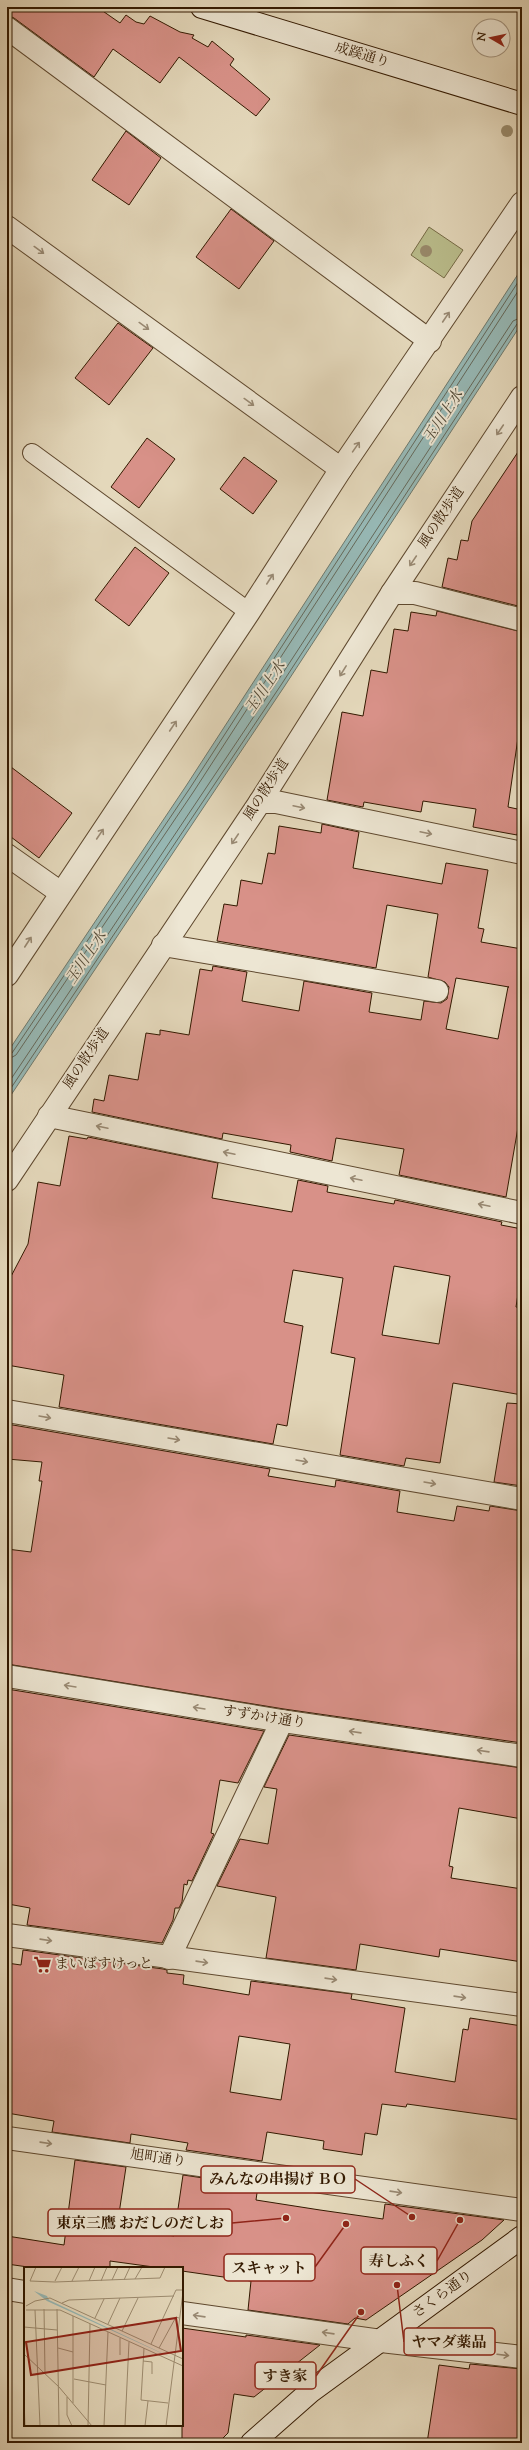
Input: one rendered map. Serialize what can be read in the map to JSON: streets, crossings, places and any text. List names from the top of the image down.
{
  "streets": {
    "street": [
      "成蹊通り",
      "風の散歩道",
      "すずかけ通り",
      "旭町通り",
      "さくら通り"
    ]
  },
  "one_way": ["すずかけ通り"],
  "water": ["玉川上水"],
  "places": {
    "supermarket": ["まいばすけっと"],
    "other": [
      "みんなの串揚げ ＢＯ",
      "東京三鷹 おだしのだしお",
      "寿しふく",
      "スキャット",
      "ヤマダ薬品",
      "すき家"
    ]
  },
  "north": "left"
}
